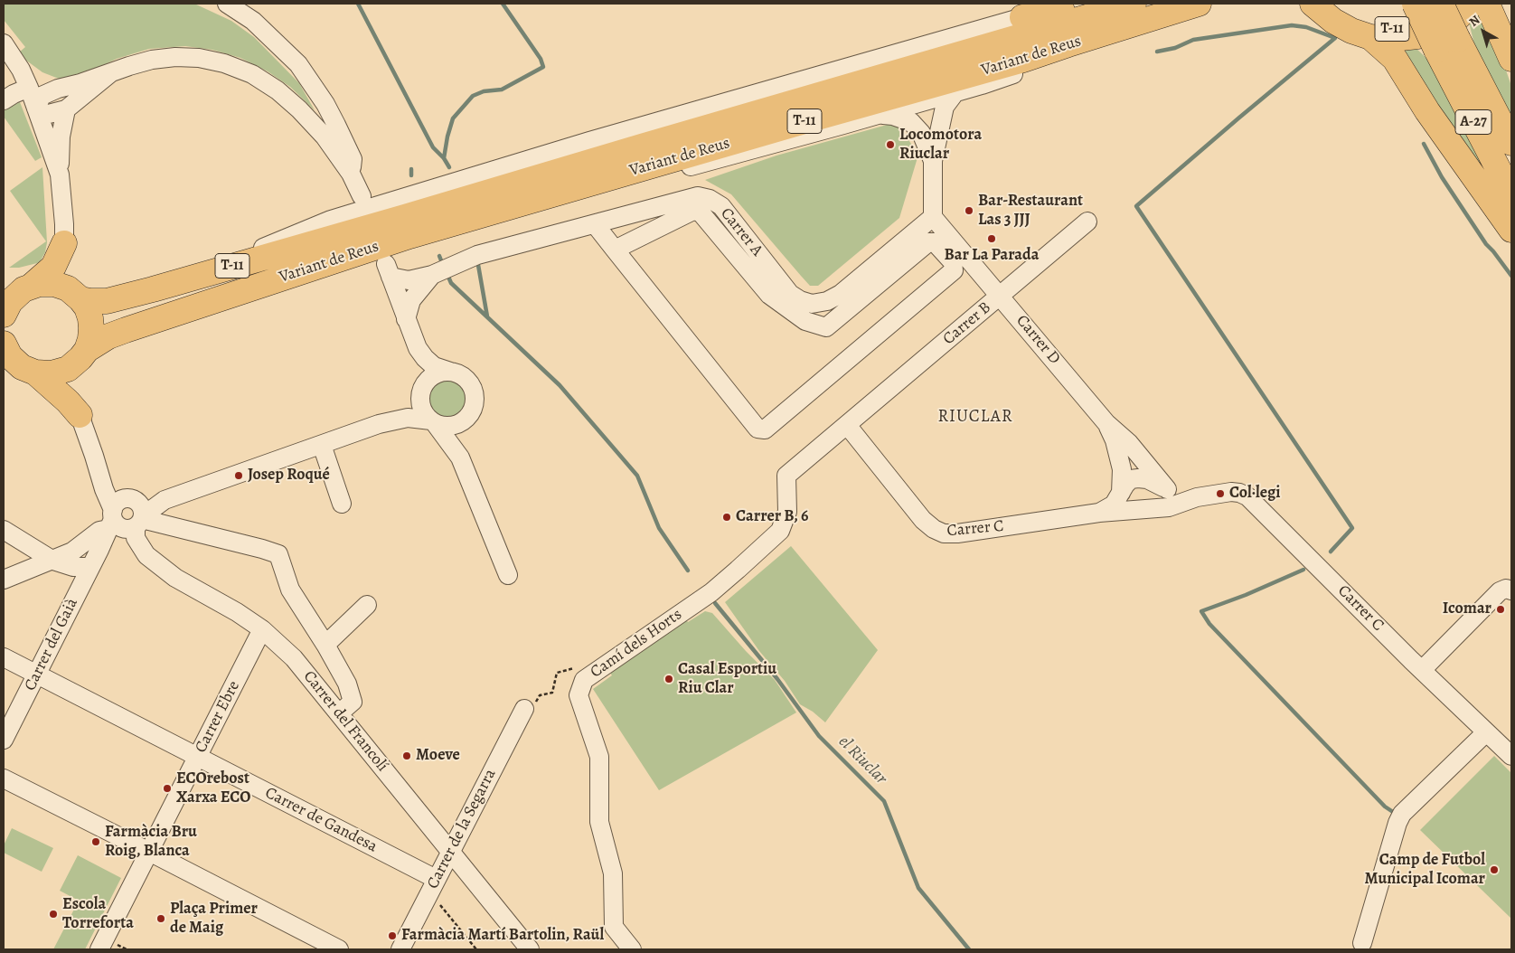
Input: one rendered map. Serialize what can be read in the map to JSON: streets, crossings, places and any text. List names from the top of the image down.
{
  "streets": {
    "highway": ["T-11", "Variant de Reus", "A-27"],
    "street": [
      "Carrer A",
      "Carrer B",
      "Carrer D",
      "Carrer C",
      "Camí dels Horts",
      "Carrer del Gaià",
      "Carrer Ebre",
      "Carrer del Francolí",
      "Carrer de Gandesa",
      "Carrer de la Segarra"
    ]
  },
  "crossings": [
    ["T-11", "Variant de Reus"],
    ["Carrer A", "Carrer D"],
    ["Carrer B", "Carrer D"],
    ["Carrer B", "Carrer C"],
    ["Carrer B", "Camí dels Horts"],
    ["Carrer D", "Carrer C"],
    ["Carrer C", "Camí dels Horts"],
    ["Carrer del Gaià", "Carrer del Francolí"],
    ["Carrer del Gaià", "Carrer de Gandesa"],
    ["Carrer Ebre", "Carrer del Francolí"],
    ["Carrer Ebre", "Carrer de Gandesa"],
    ["Carrer del Francolí", "Carrer de la Segarra"],
    ["Carrer de Gandesa", "Carrer de la Segarra"]
  ],
  "districts": ["RIUCLAR"],
  "water": ["el Riuclar"],
  "places": [
    "Locomotora Riuclar",
    "Bar-Restaurant Las 3 JJJ",
    "Bar La Parada",
    "Josep Roqué",
    "Col·legi",
    "Carrer B, 6",
    "Icomar",
    "Casal Esportiu Riu Clar",
    "Moeve",
    "ECOrebost Xarxa ECO",
    "Farmàcia Bru Roig, Blanca",
    "Camp de Futbol Municipal Icomar",
    "Escola Torreforta",
    "Plaça Primer de Maig",
    "Farmàcia Martí Bartolin, Raül"
  ],
  "north": "top left"
}
